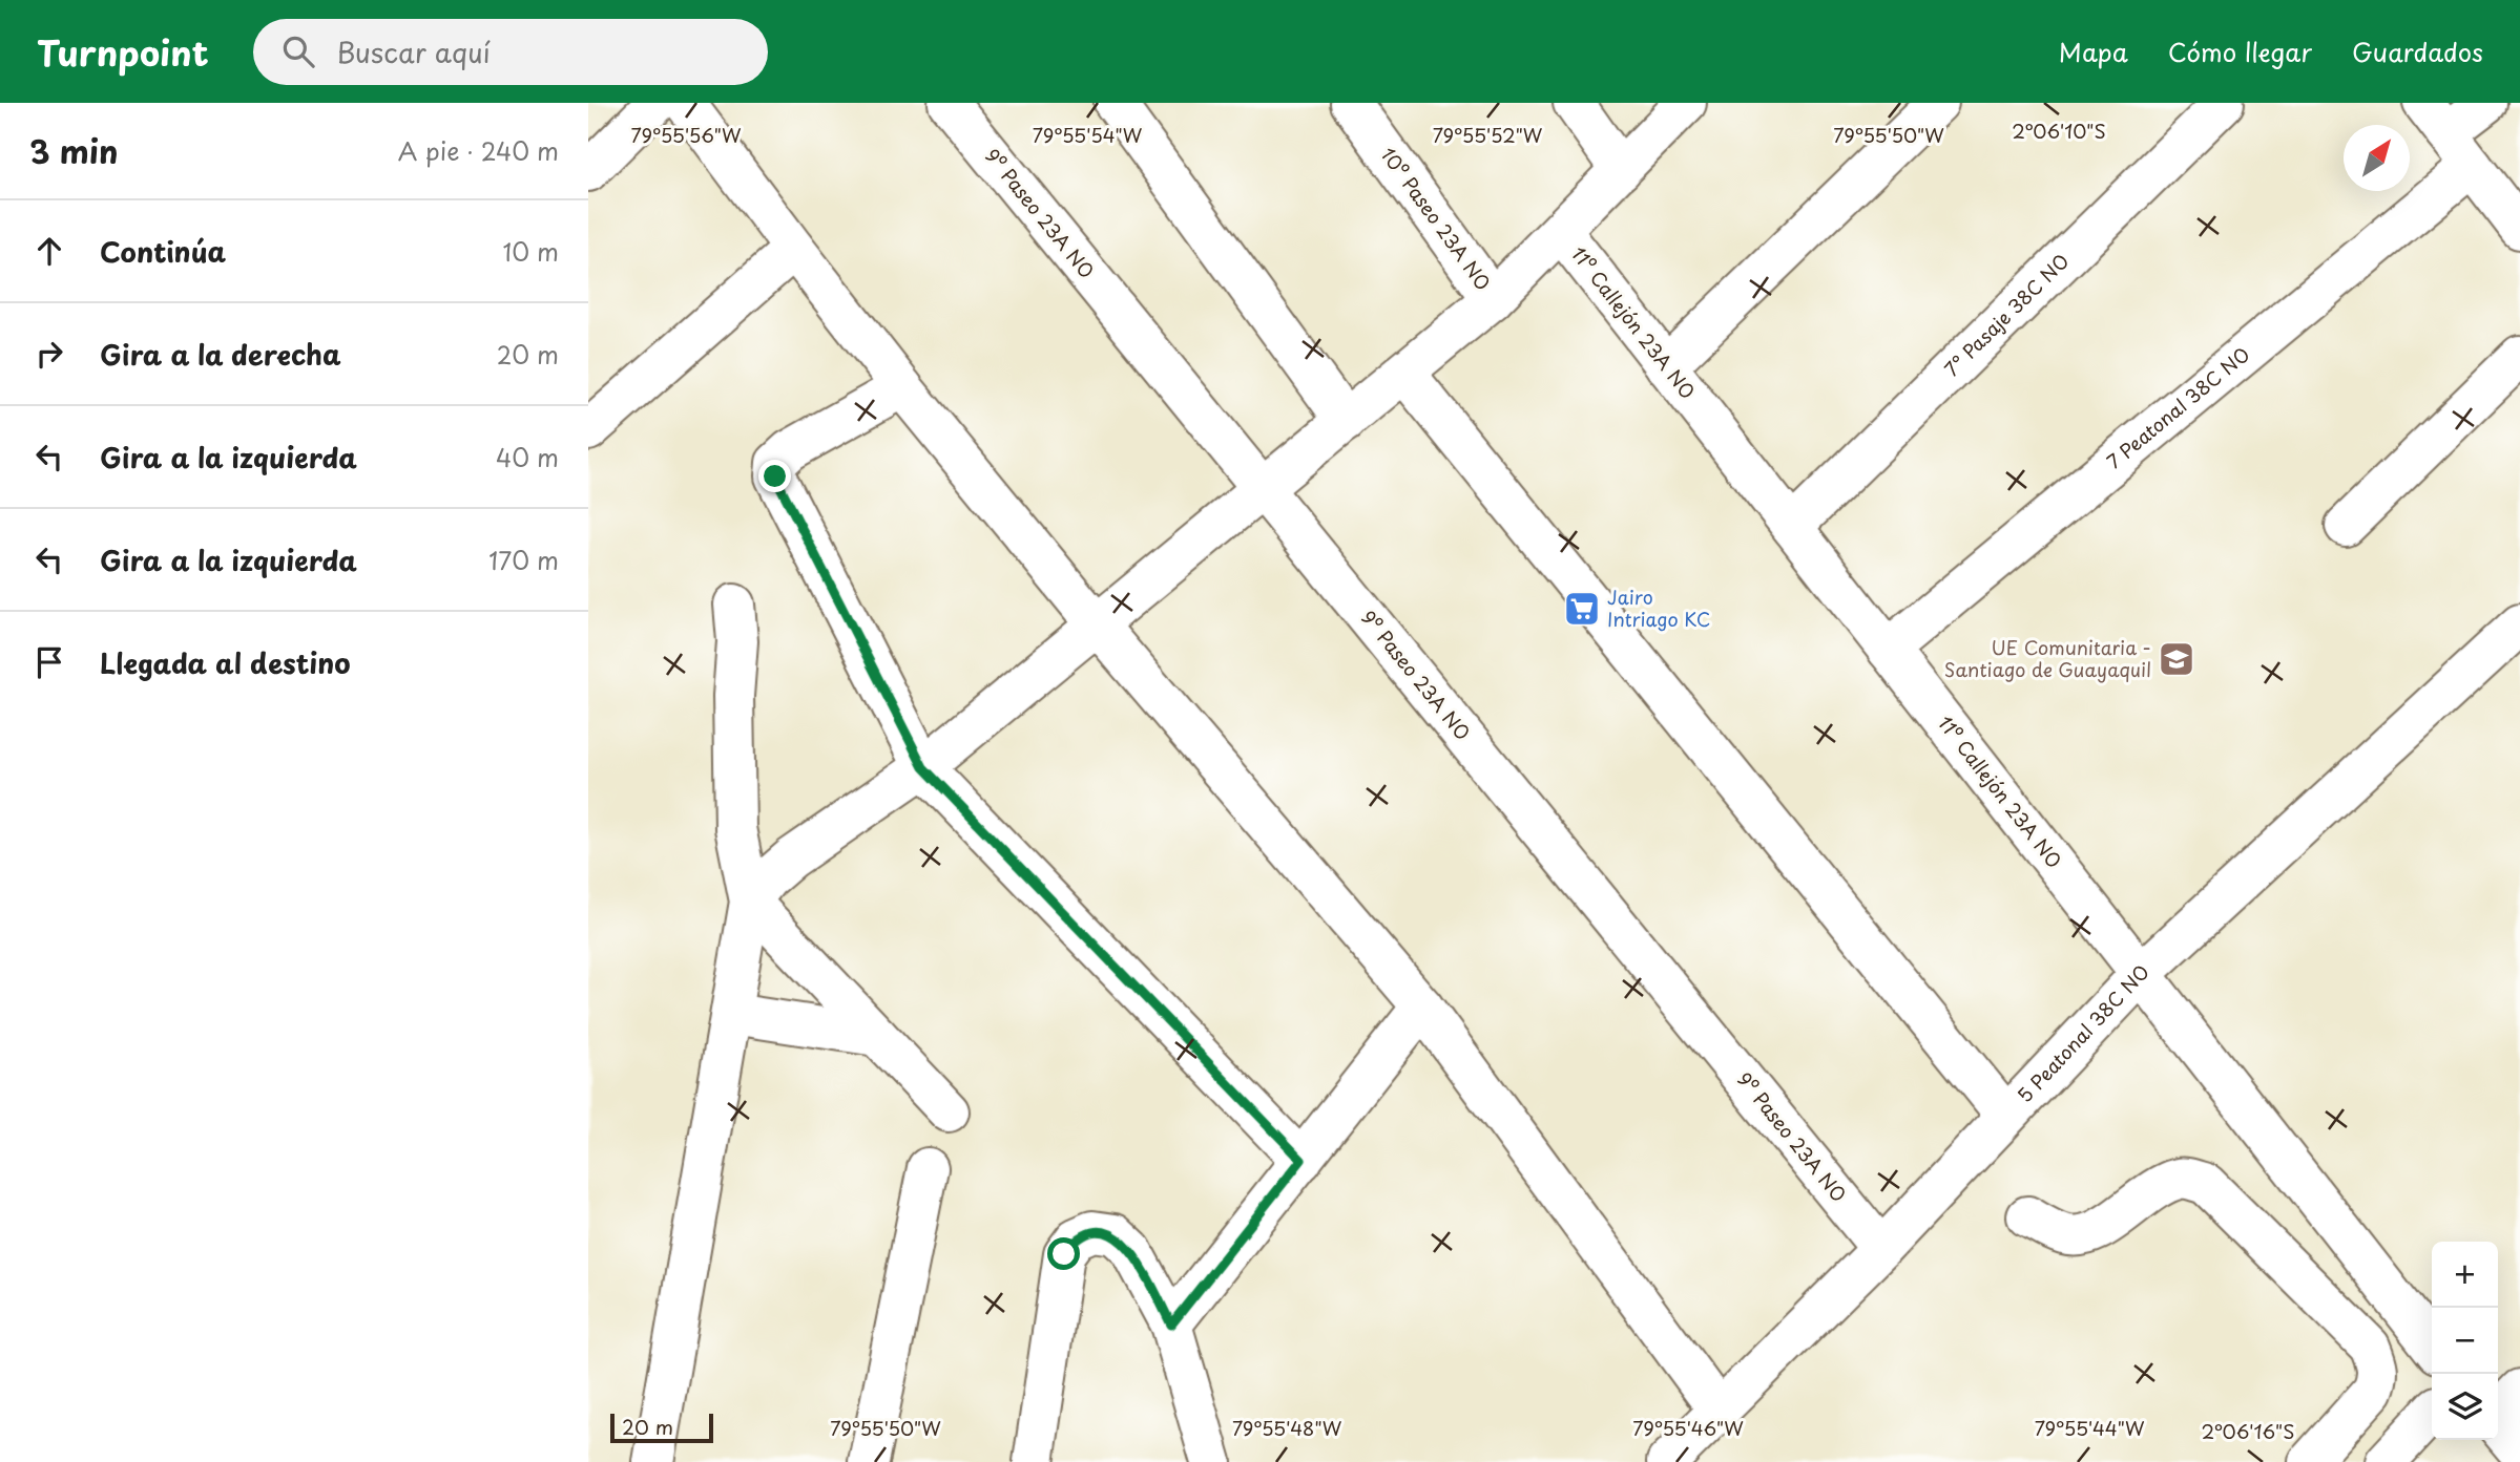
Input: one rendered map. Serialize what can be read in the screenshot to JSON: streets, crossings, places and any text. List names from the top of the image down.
{
  "streets": {
    "street": [
      "9º Paseo 23A NO",
      "10º Paseo 23A NO",
      "7° Pasaje 38C NO",
      "11º Callejón 23A NO",
      "7 Peatonal 38C NO",
      "5 Peatonal 38C NO"
    ]
  },
  "crossings": [
    ["9º Paseo 23A NO", "5 Peatonal 38C NO"],
    ["7° Pasaje 38C NO", "11º Callejón 23A NO"],
    ["11º Callejón 23A NO", "7 Peatonal 38C NO"],
    ["11º Callejón 23A NO", "5 Peatonal 38C NO"]
  ],
  "places": {
    "supermarket": ["Jairo Intriago KC"],
    "school or university": ["UE Comunitaria - Santiago de Guayaquil"]
  },
  "scale_bar": "20 m",
  "north": "top right",
  "page": {
    "header": "Turnpoint",
    "search": "Buscar aquí",
    "nav": ["Mapa", "Cómo llegar", "Guardados"],
    "heading": ["3 min", "A pie · 240 m"],
    "list": [
      ["Continúa", "10 m"],
      ["Gira a la derecha", "20 m"],
      ["Gira a la izquierda", "40 m"],
      ["Gira a la izquierda", "170 m"],
      "Llegada al destino"
    ],
    "map_buttons": ["+", "−"],
    "scale": "20 m"
  },
  "coordinates": [
    "2°06'10\"S",
    "79°55'56\"W",
    "79°55'54\"W",
    "79°55'52\"W",
    "79°55'50\"W",
    "79°55'48\"W",
    "79°55'46\"W",
    "79°55'44\"W",
    "2°06'16\"S"
  ]
}
